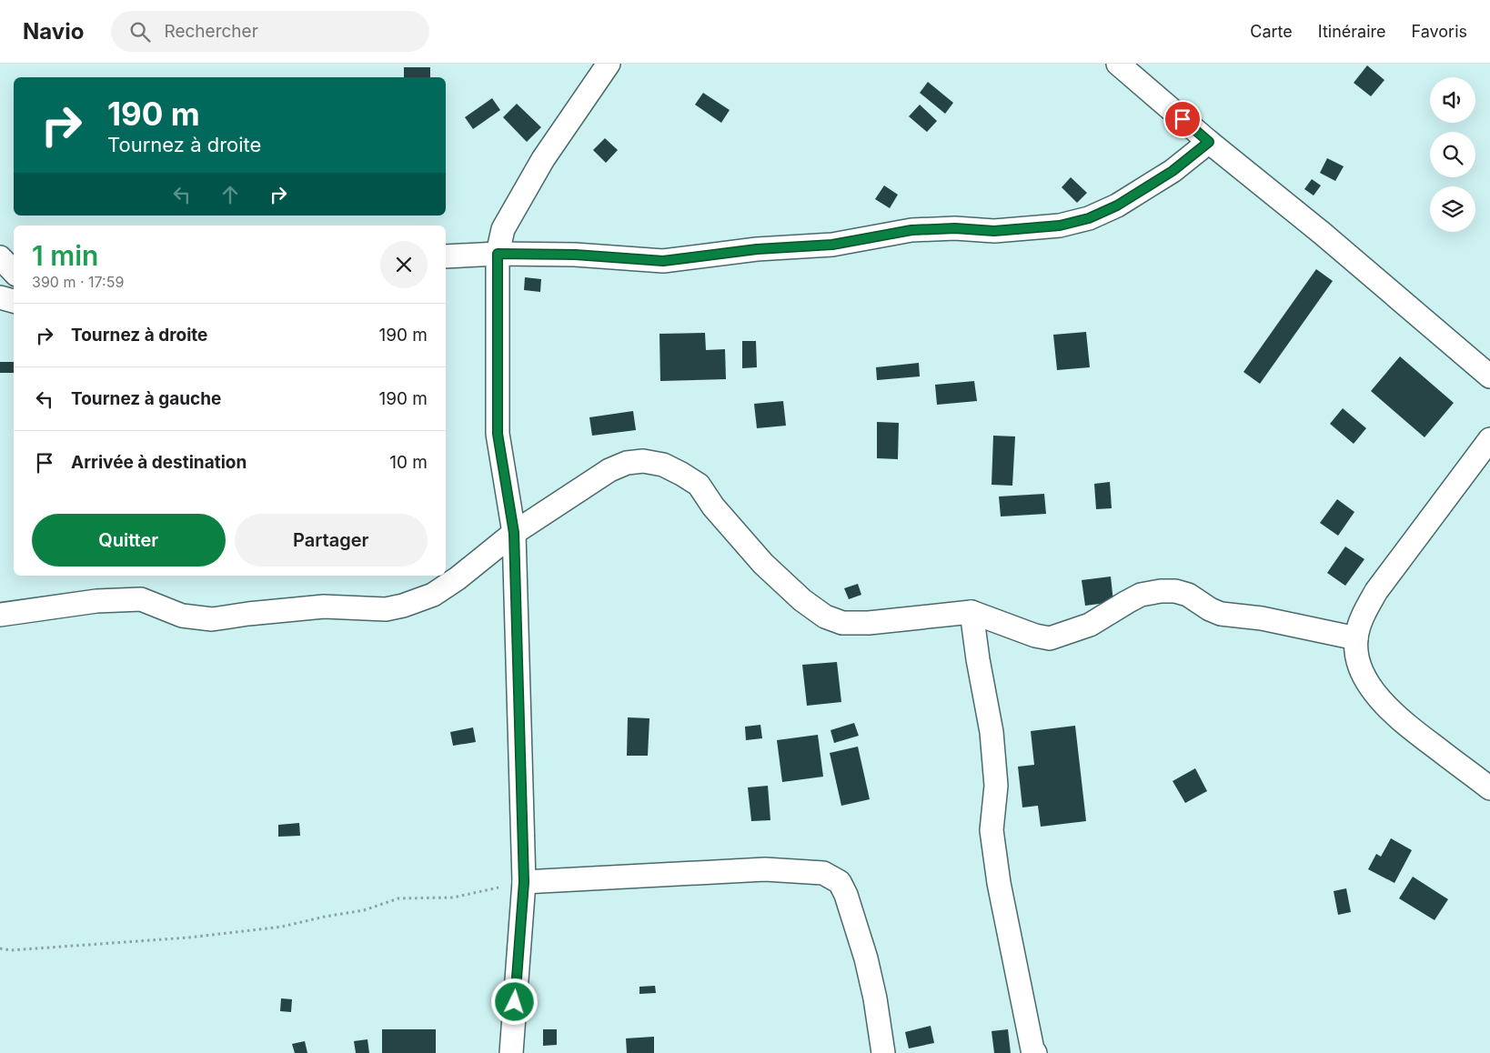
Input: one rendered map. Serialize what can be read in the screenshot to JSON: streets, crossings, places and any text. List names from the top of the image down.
{
  "page": {
    "header": "Navio",
    "search": "Rechercher",
    "nav": ["Carte", "Itinéraire", "Favoris"],
    "turn": ["190 m", "Tournez à droite"],
    "heading": ["1 min", "390 m · 17:59"],
    "list": [
      {
        "name": "Tournez à droite",
        "value": "190 m"
      },
      {
        "name": "Tournez à gauche",
        "value": "190 m"
      },
      {
        "name": "Arrivée à destination",
        "value": "10 m"
      }
    ],
    "buttons": ["Quitter", "Partager"]
  }
}
